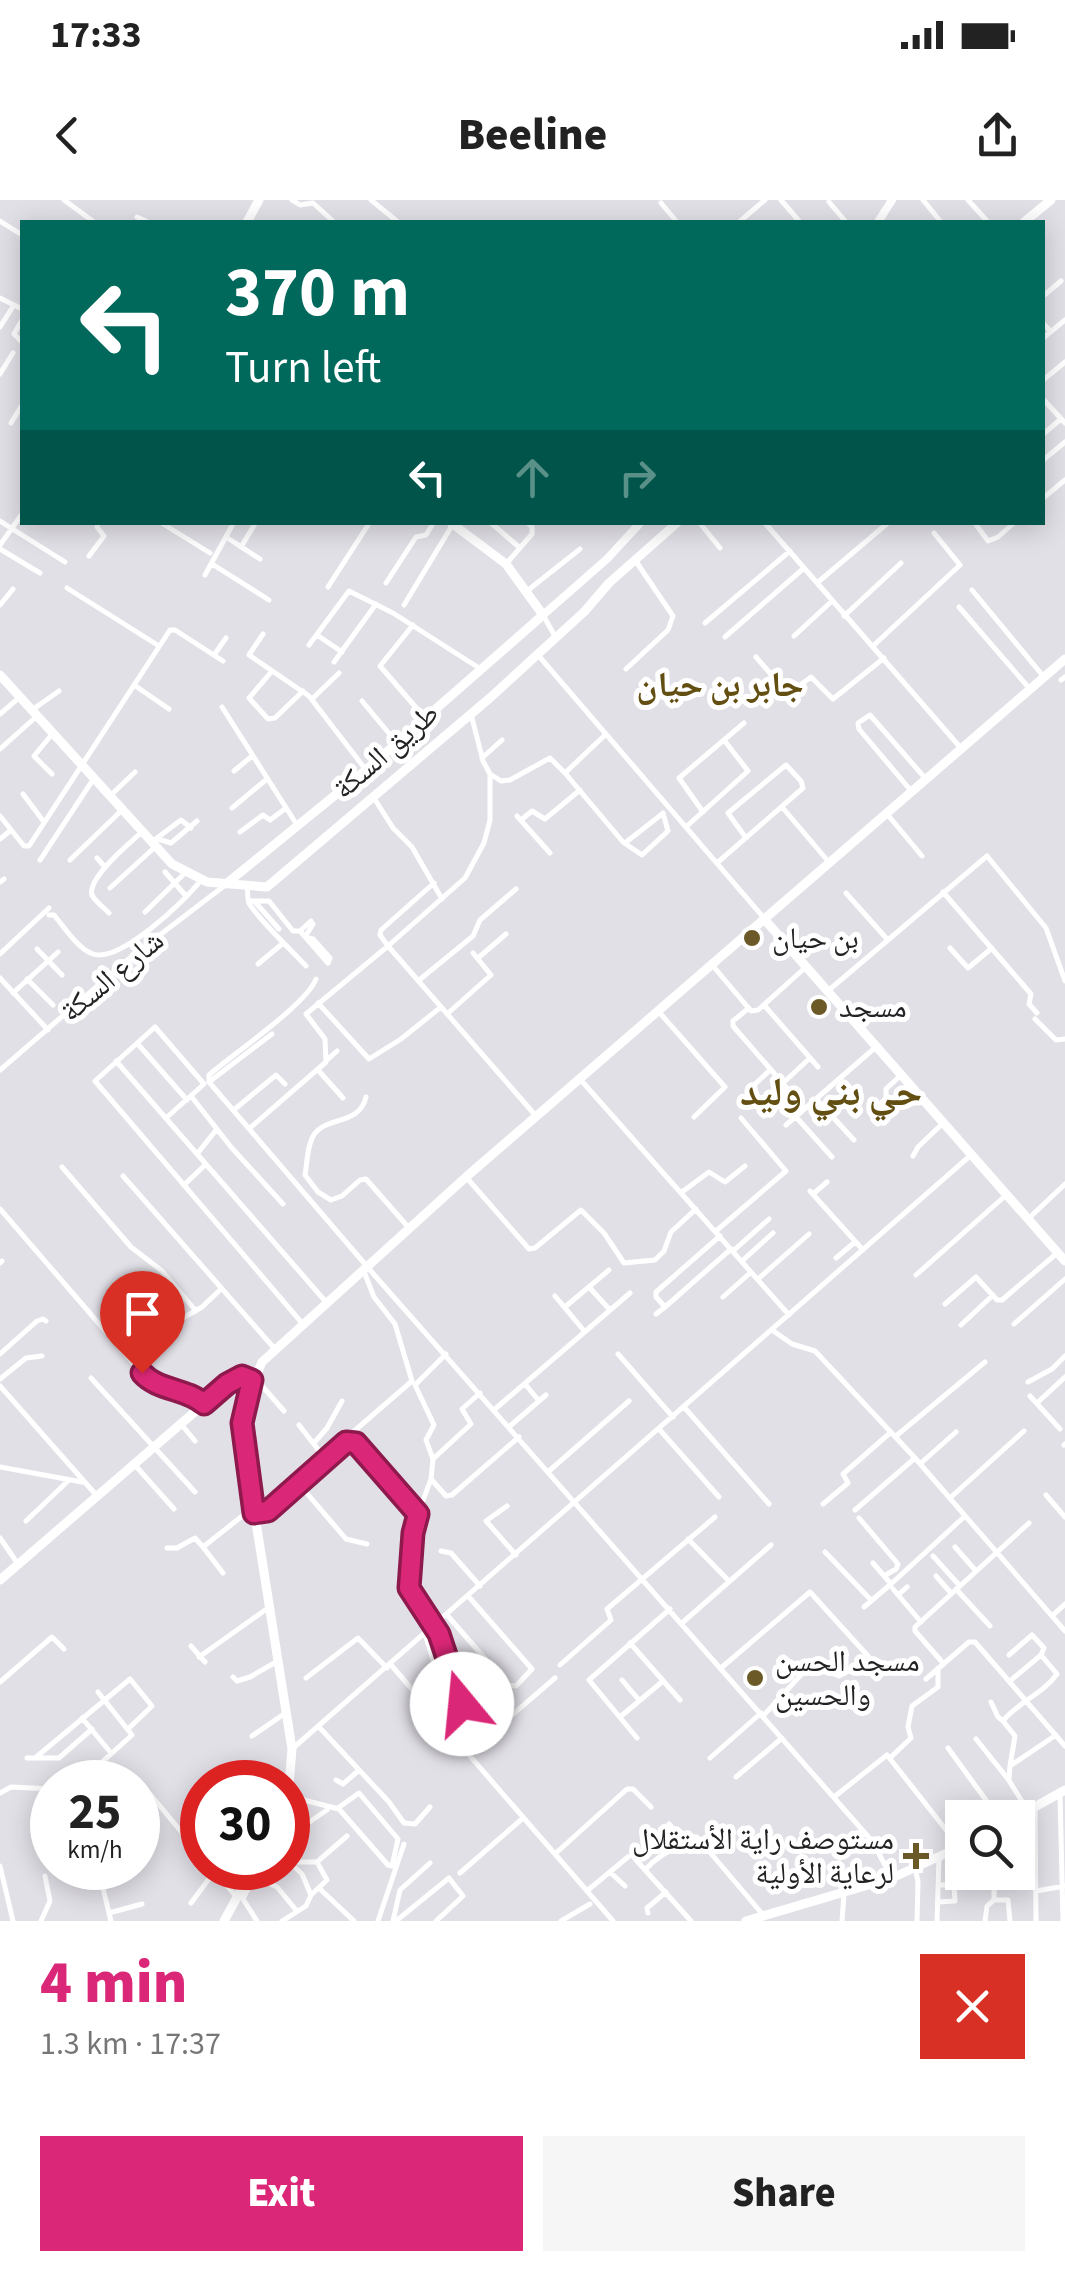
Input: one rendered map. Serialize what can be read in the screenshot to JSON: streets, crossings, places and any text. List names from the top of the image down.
{
  "streets": {
    "main road": ["طريق السكة"],
    "street": ["شارع السكة"]
  },
  "crossings": [
    ["طريق السكة", "شارع السكة"]
  ],
  "districts": ["جابر بن حيان", "حي بني وليد"],
  "places": {
    "other": ["بن حيان", "مسجد", "مسجد الحسن والحسين"],
    "health": ["مستوصف راية الأستقلال لرعاية الأولية"]
  },
  "page": {
    "status": "17:33",
    "header": "Beeline",
    "turn": ["370 m", "Turn left"],
    "speed": "25 km/h",
    "limit": "30",
    "heading": ["4 min", "1.3 km · 17:37"],
    "buttons": ["Exit", "Share"]
  }
}
